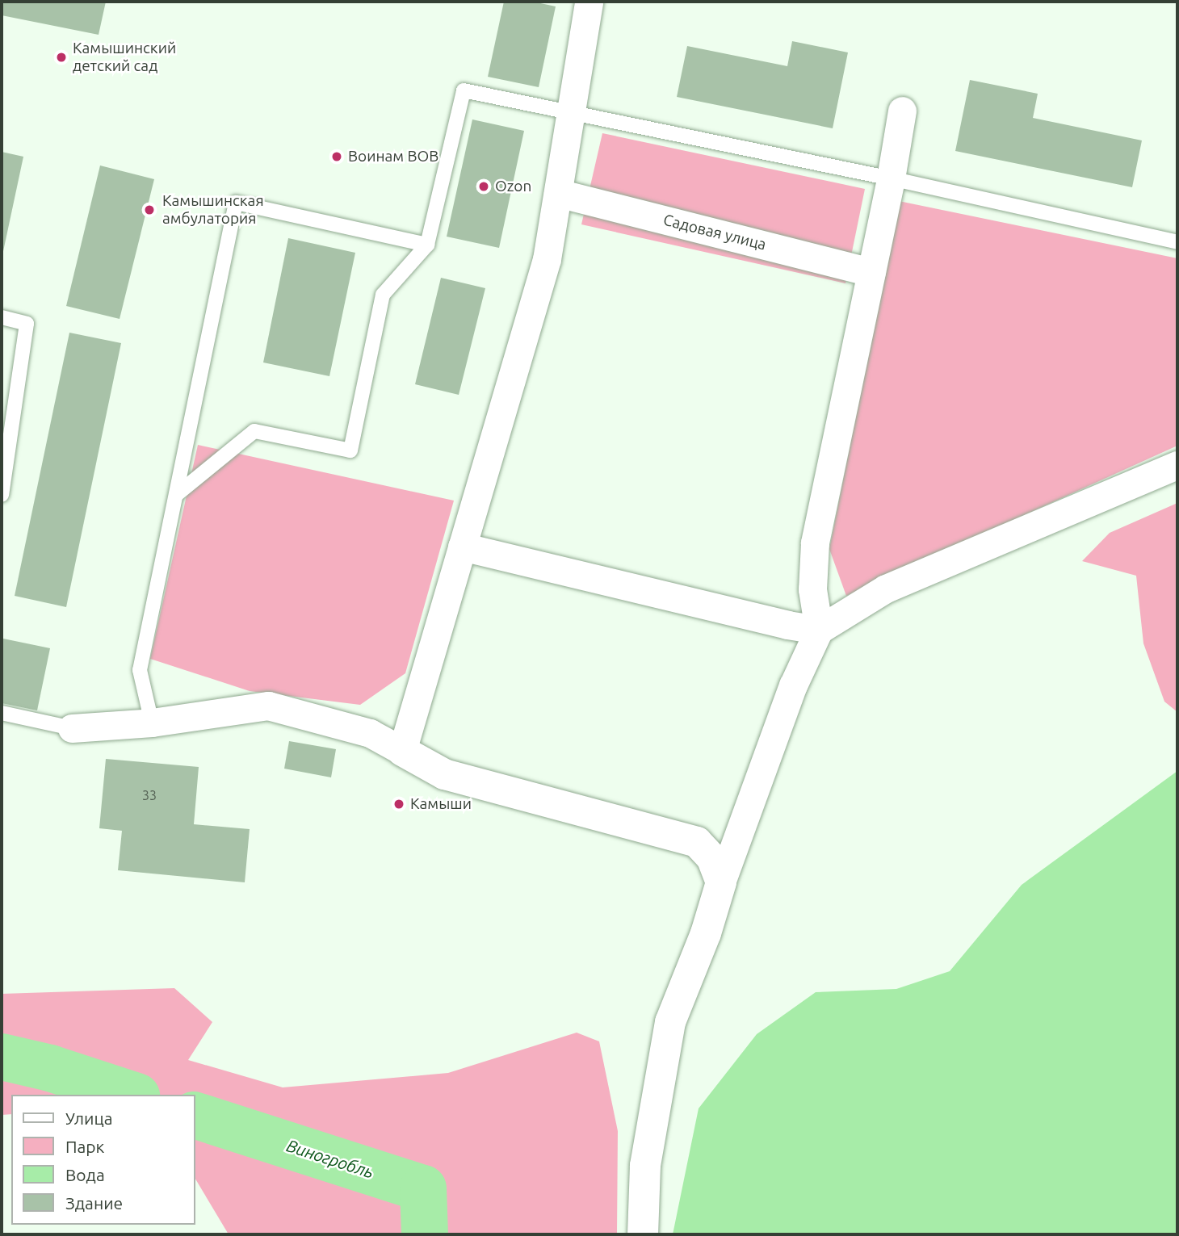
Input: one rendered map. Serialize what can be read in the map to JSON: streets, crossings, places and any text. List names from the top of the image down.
{
  "streets": {
    "street": ["Садовая улица"]
  },
  "water": ["Виногробль"],
  "places": [
    "Камышинский детский сад",
    "Воинам ВОВ",
    "Ozon",
    "Камышинская амбулатория",
    "Камыши"
  ],
  "house_numbers": ["33"],
  "legend": [
    "Улица",
    "Парк",
    "Вода",
    "Здание"
  ]
}
